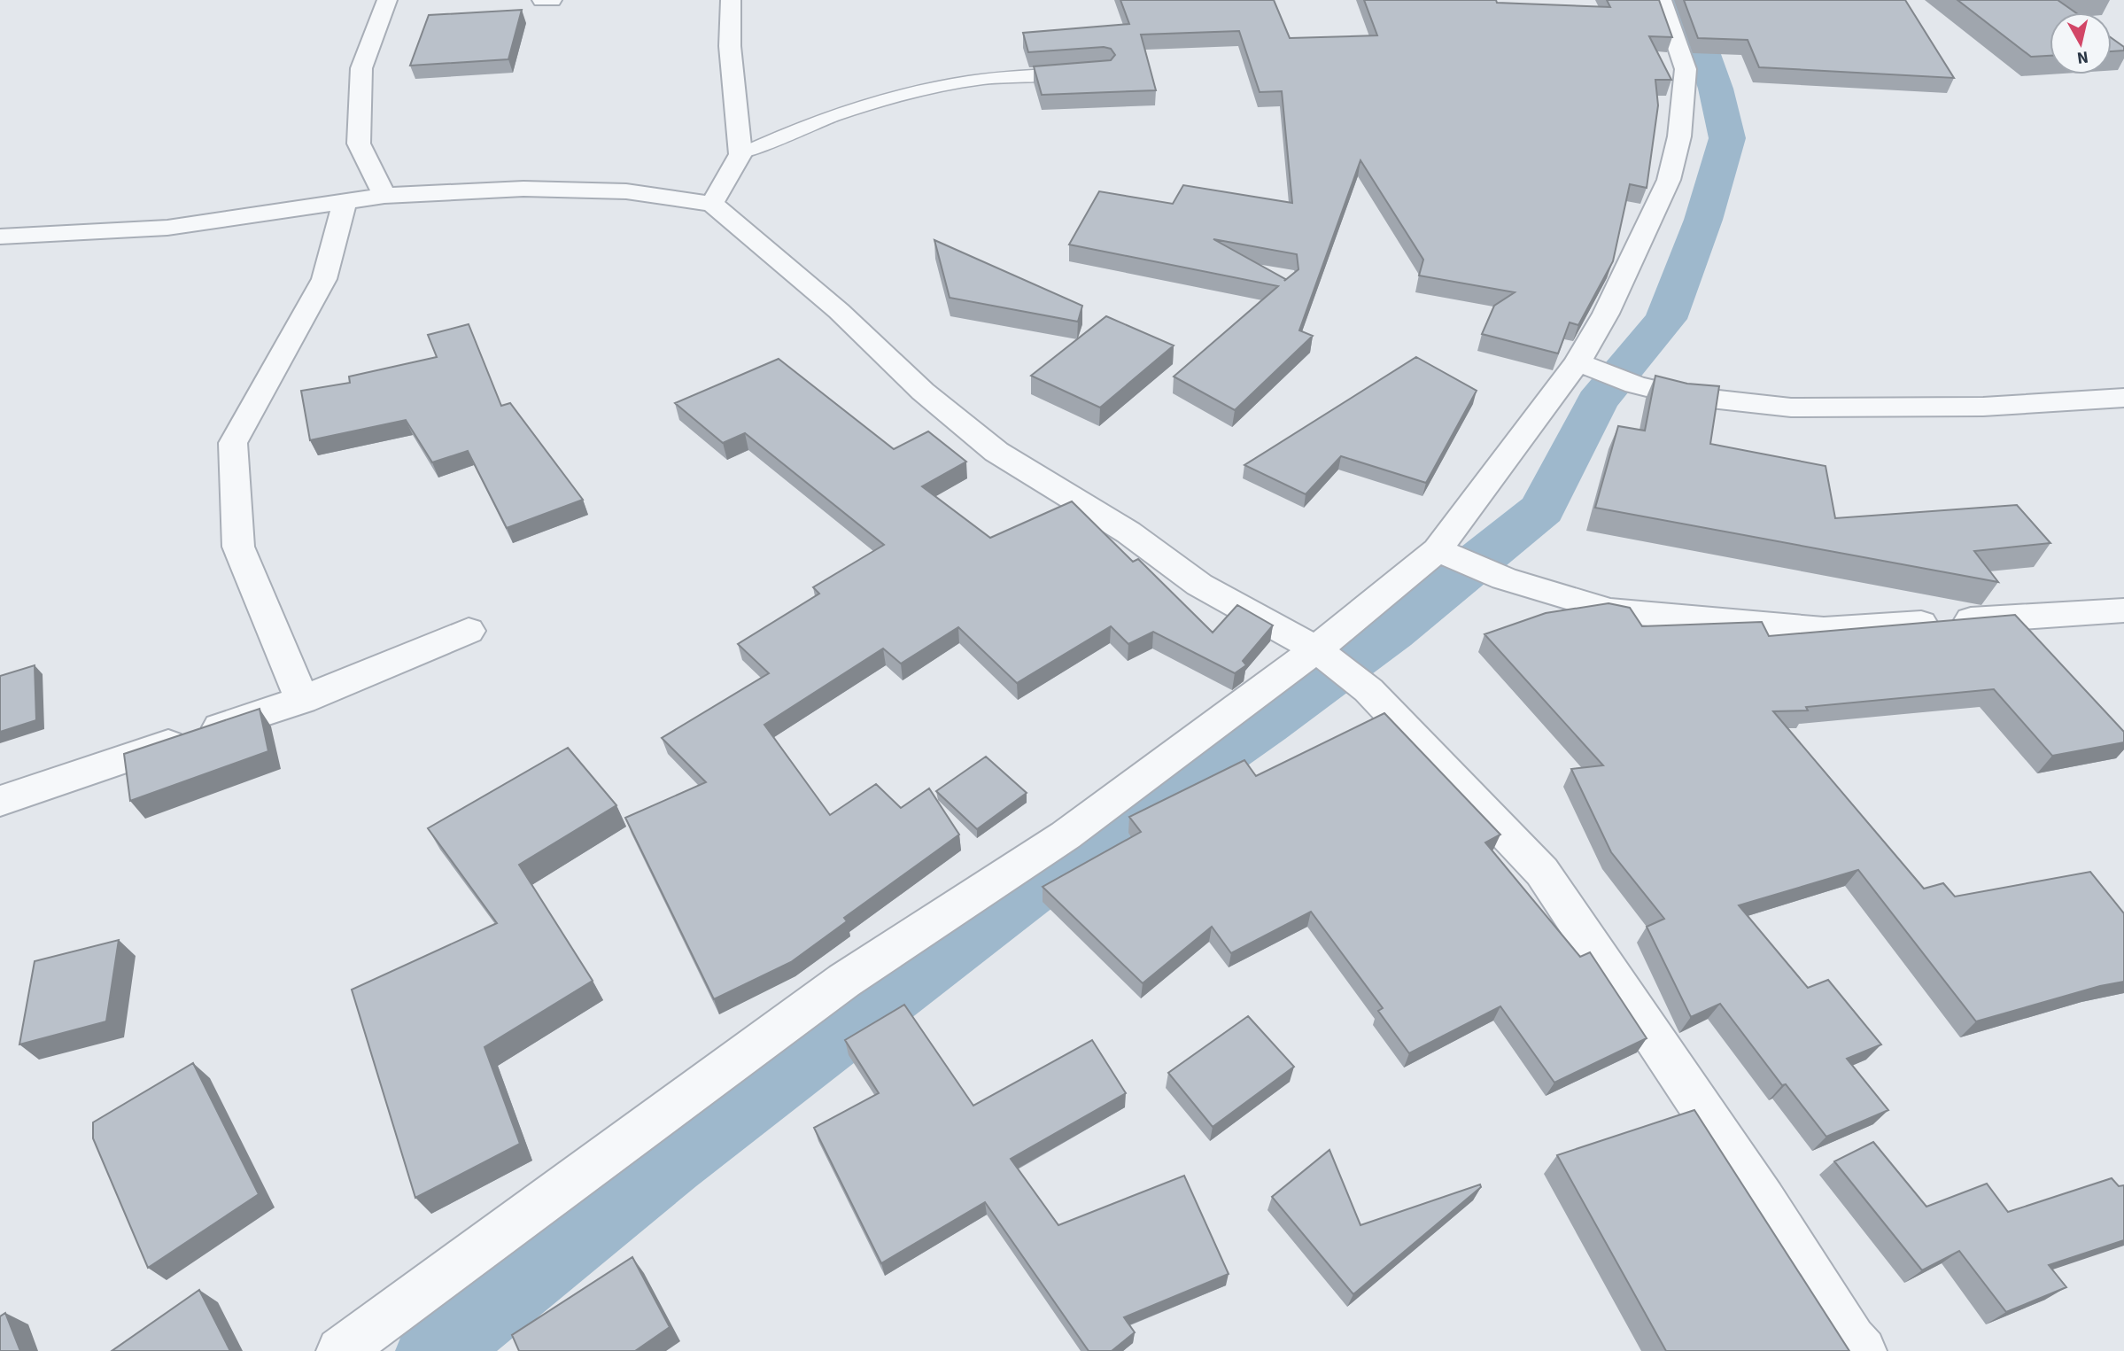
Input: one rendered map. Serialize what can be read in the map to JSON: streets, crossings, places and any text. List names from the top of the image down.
{
  "north": "bottom"
}
